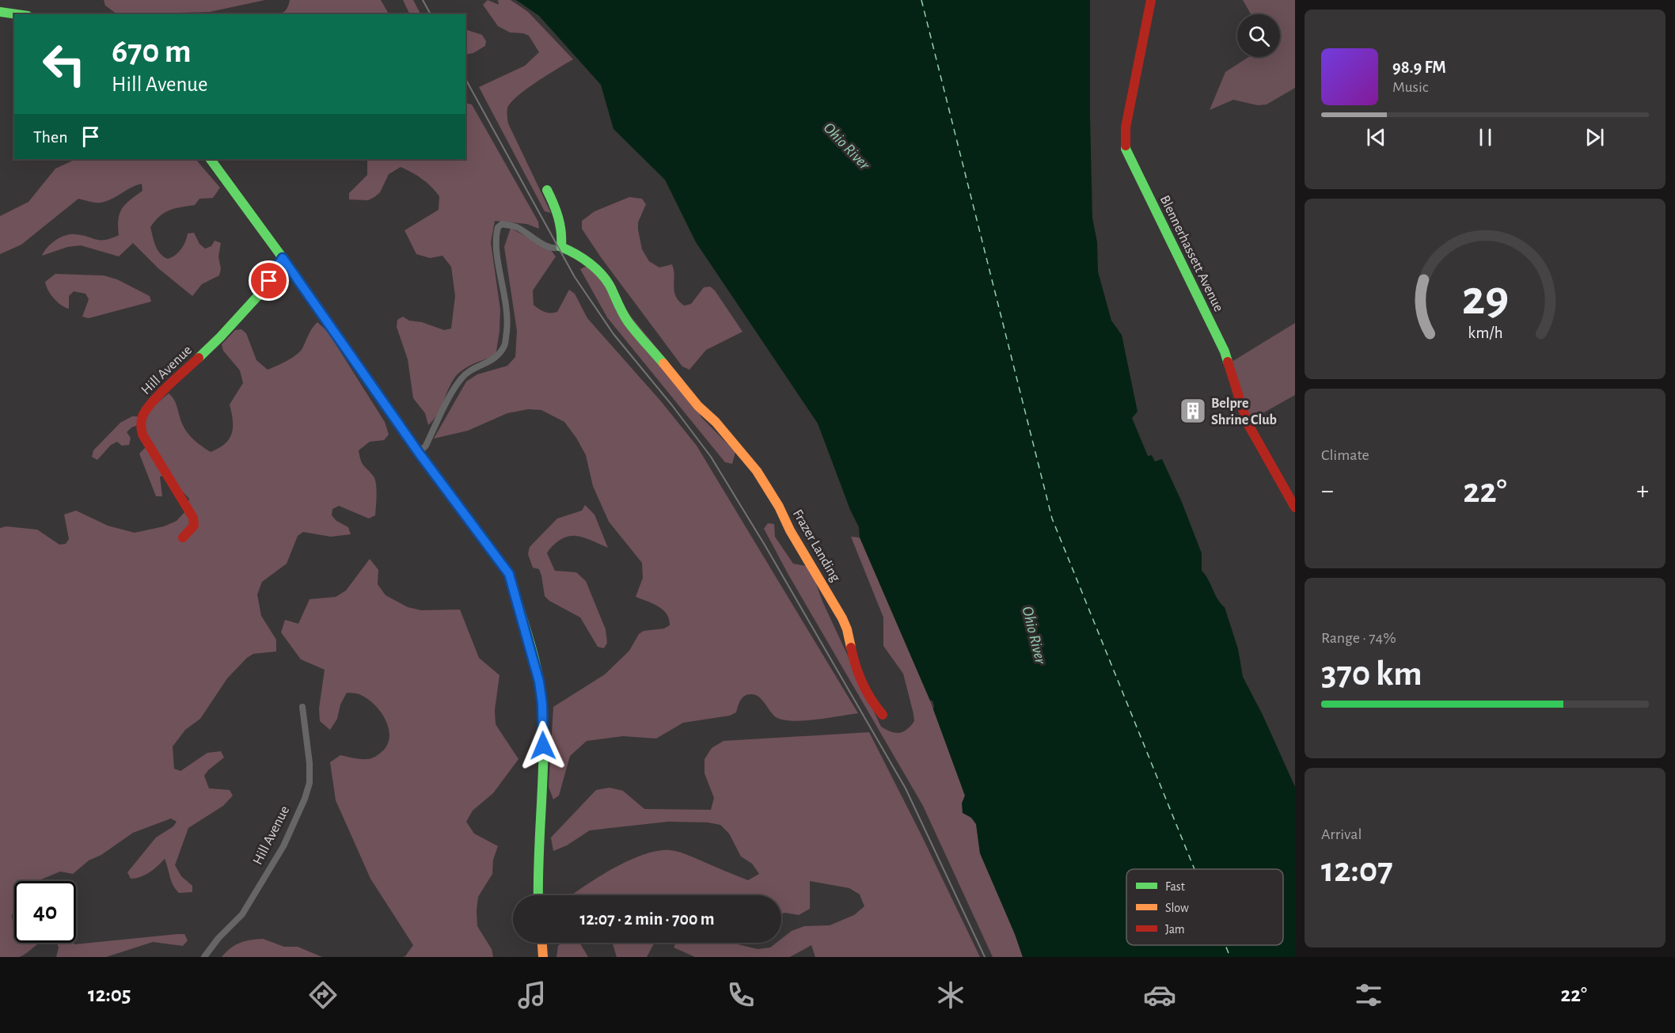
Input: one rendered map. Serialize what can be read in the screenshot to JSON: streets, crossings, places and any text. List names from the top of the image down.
{
  "streets": {
    "street": ["Blennerhassett Avenue", "Hill Avenue", "Frazer Landing"]
  },
  "water": ["Ohio River"],
  "places": {
    "building": ["Belpre Shrine Club"]
  },
  "legend": ["Fast", "Slow", "Jam"],
  "page": {
    "turn": ["670 m", "Hill Avenue"],
    "song": ["98.9 FM", "Music"],
    "then": "Then",
    "tile": [
      "Climate",
      ["Range · 74%", "370 km"],
      ["Arrival", "12:07"]
    ],
    "heat": ["−", "22°", "+"],
    "limit": "40",
    "trip": "12:07 · 2 min · 700 m",
    "tabs": ["12:05", "22°"],
    "gauge": ["29", "km/h"]
  }
}
